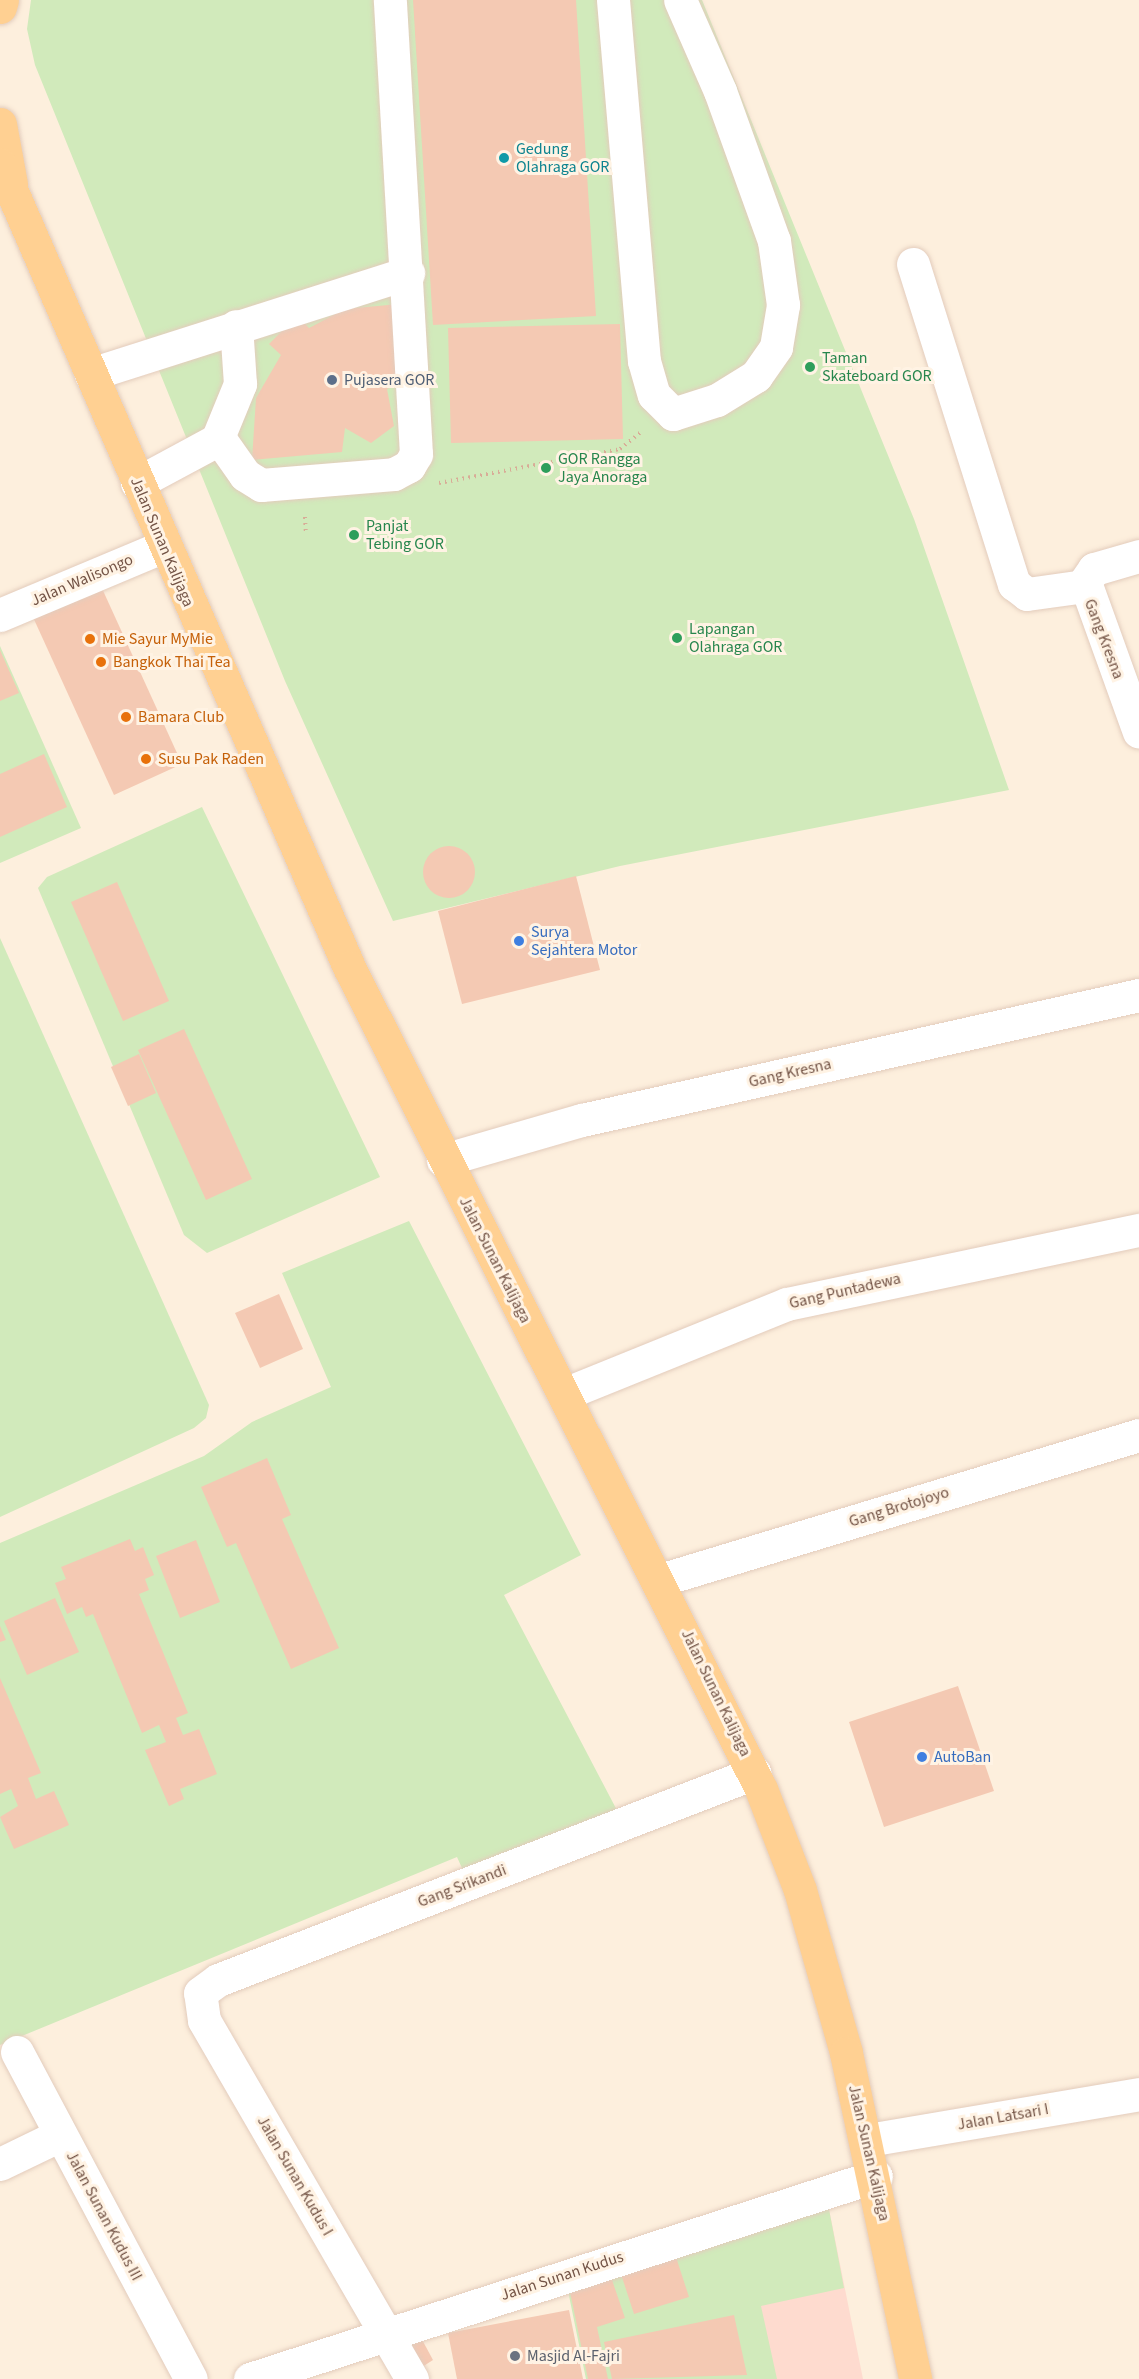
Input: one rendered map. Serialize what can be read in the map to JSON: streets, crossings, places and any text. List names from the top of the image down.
{
  "streets": {
    "main road": ["Jalan Sunan Kalijaga"],
    "street": [
      "Jalan Walisongo",
      "Gang Kresna",
      "Gang Puntadewa",
      "Gang Brotojoyo",
      "Gang Srikandi",
      "Jalan Latsari I",
      "Jalan Sunan Kudus I",
      "Jalan Sunan Kudus III",
      "Jalan Sunan Kudus"
    ]
  },
  "crossings": [
    ["Jalan Sunan Kalijaga", "Jalan Walisongo"],
    ["Jalan Sunan Kalijaga", "Gang Kresna"],
    ["Jalan Sunan Kalijaga", "Gang Puntadewa"],
    ["Jalan Sunan Kalijaga", "Gang Brotojoyo"],
    ["Jalan Sunan Kalijaga", "Gang Srikandi"],
    ["Jalan Sunan Kalijaga", "Jalan Latsari I"],
    ["Jalan Sunan Kalijaga", "Jalan Sunan Kudus"],
    ["Gang Srikandi", "Jalan Sunan Kudus I"],
    ["Jalan Sunan Kudus I", "Jalan Sunan Kudus"]
  ],
  "places": [
    "Gedung Olahraga GOR",
    "Taman Skateboard GOR",
    "Pujasera GOR",
    "GOR Rangga Jaya Anoraga",
    "Panjat Tebing GOR",
    "Lapangan Olahraga GOR",
    "Mie Sayur MyMie",
    "Bangkok Thai Tea",
    "Bamara Club",
    "Susu Pak Raden",
    "Surya Sejahtera Motor",
    "AutoBan",
    "Masjid Al-Fajri"
  ]
}
